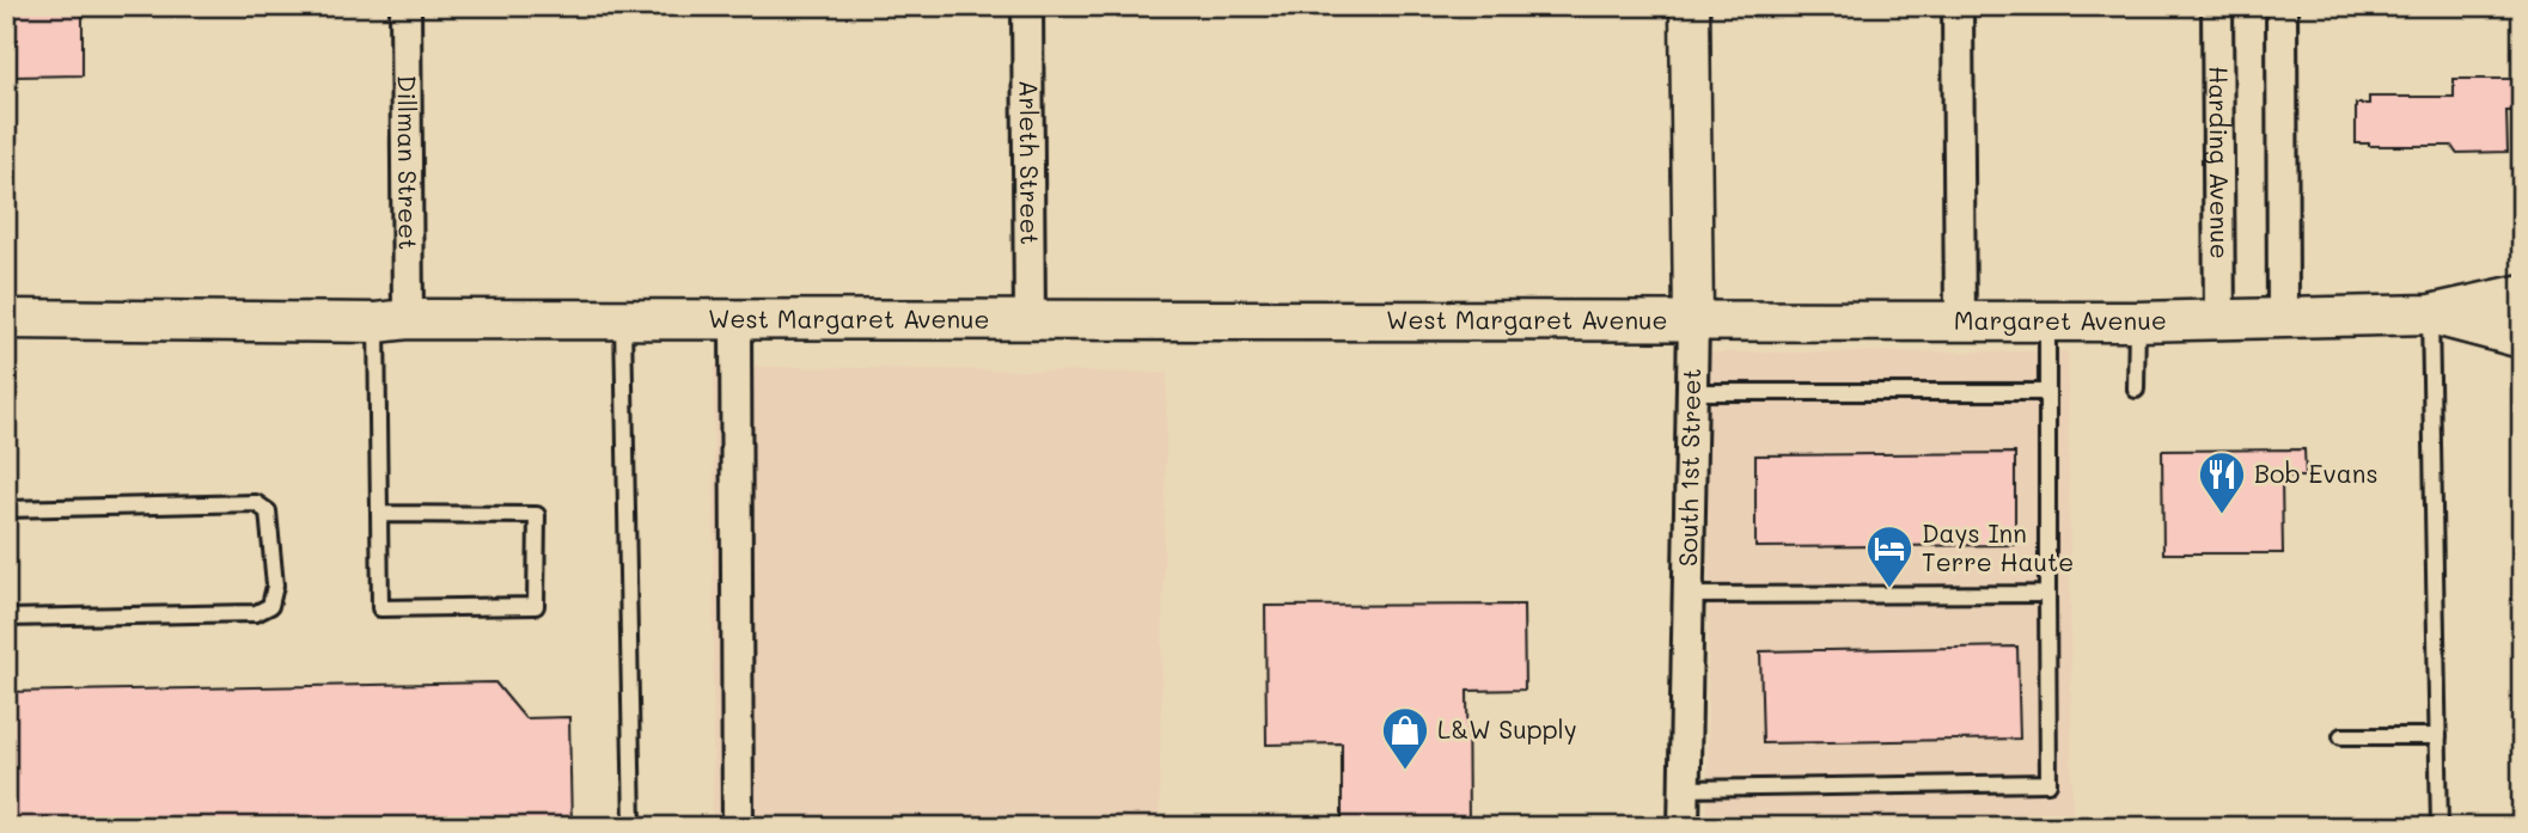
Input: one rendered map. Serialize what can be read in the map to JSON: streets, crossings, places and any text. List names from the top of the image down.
{
  "streets": {
    "street": [
      "Dillman Street",
      "Harding Avenue",
      "Arleth Street",
      "West Margaret Avenue",
      "Margaret Avenue",
      "South 1st Street"
    ]
  },
  "crossings": [
    ["Dillman Street", "West Margaret Avenue"],
    ["Harding Avenue", "Margaret Avenue"],
    ["Arleth Street", "West Margaret Avenue"],
    ["West Margaret Avenue", "Margaret Avenue"],
    ["West Margaret Avenue", "South 1st Street"],
    ["Margaret Avenue", "South 1st Street"]
  ],
  "places": {
    "restaurant": ["Bob Evans"],
    "hotel": ["Days Inn Terre Haute"],
    "shop": ["L&W Supply"]
  }
}
